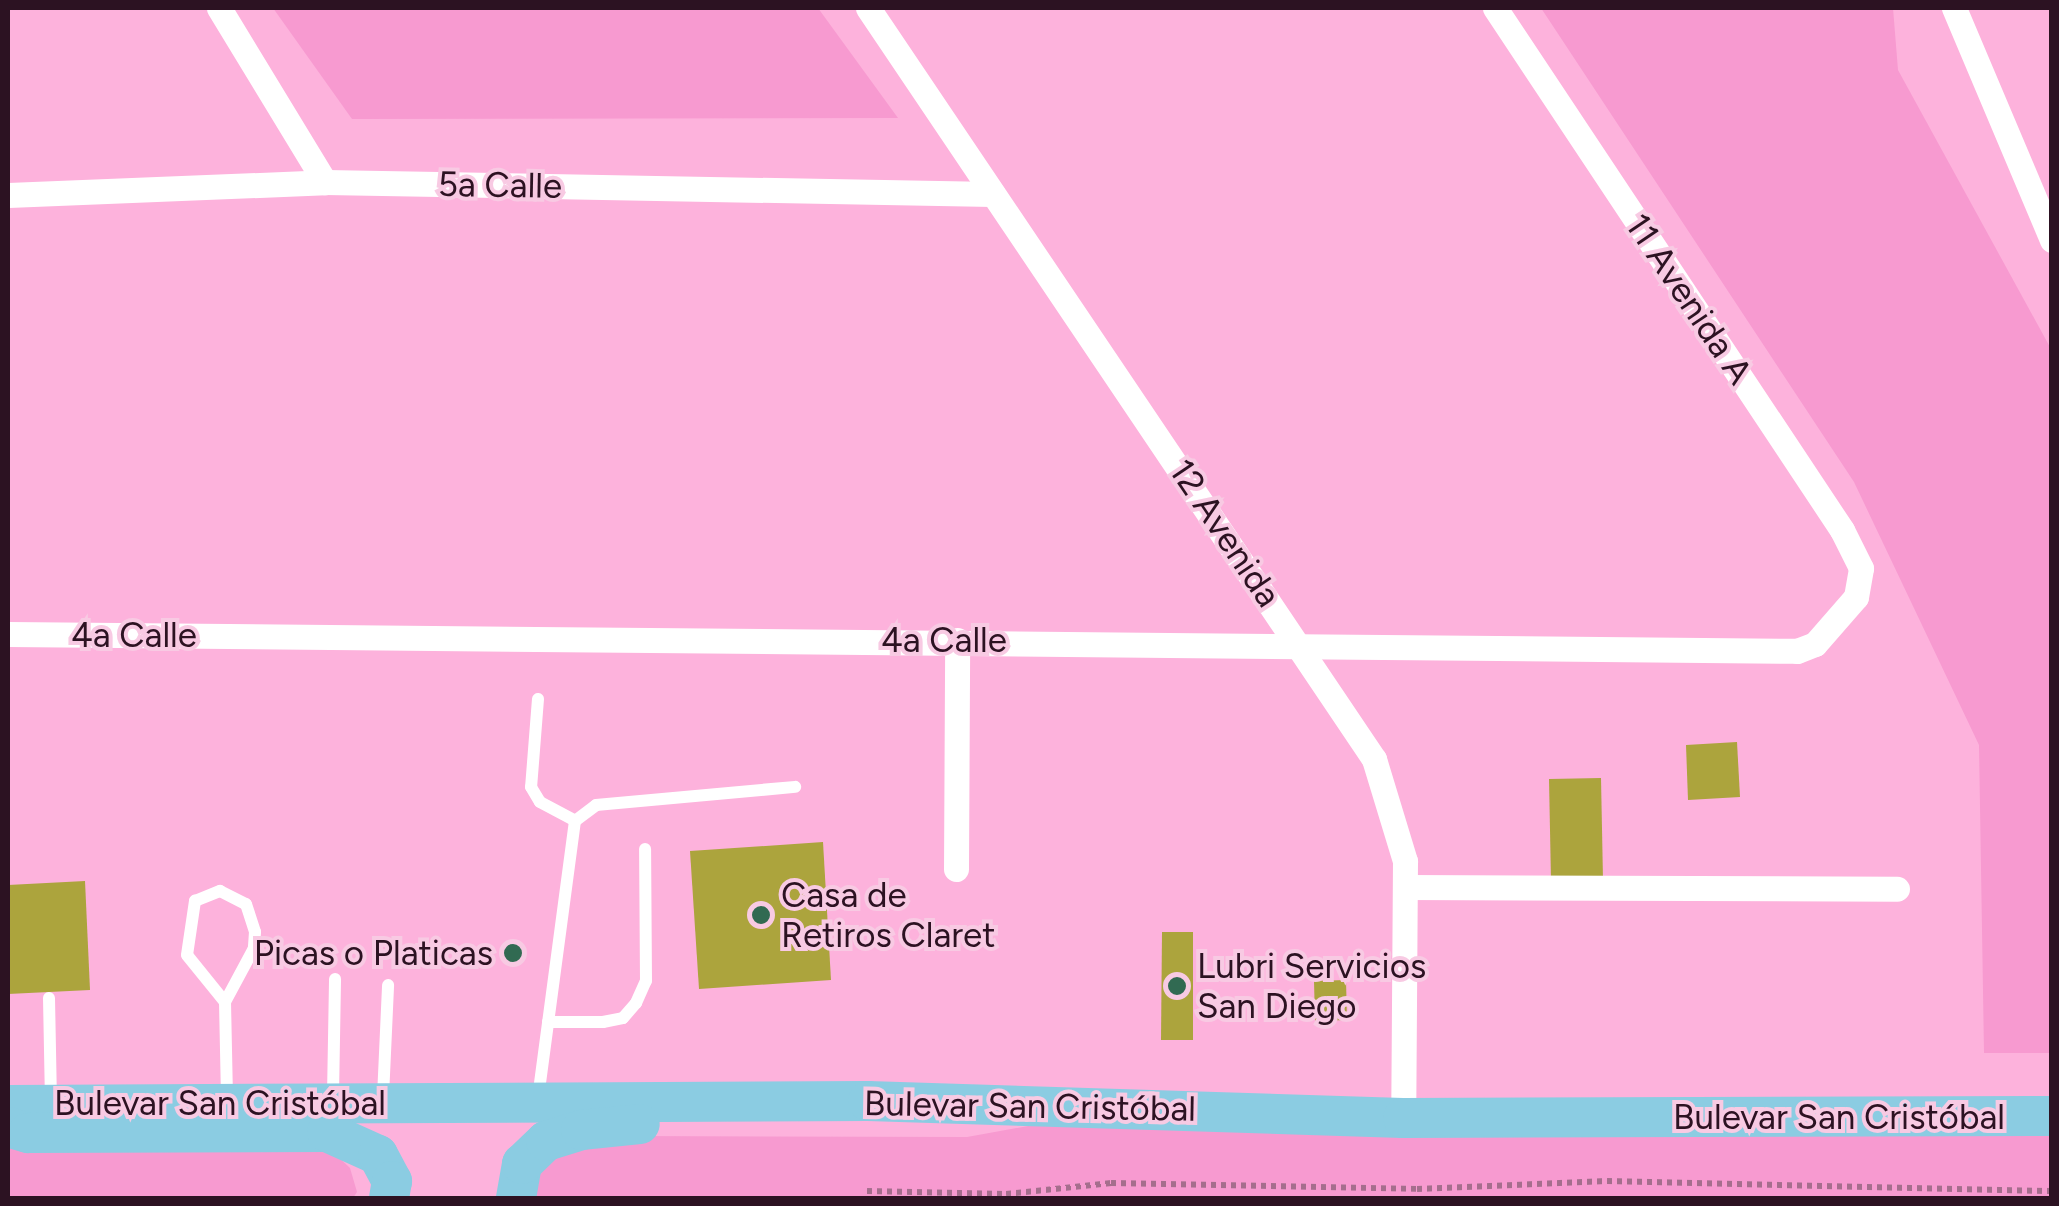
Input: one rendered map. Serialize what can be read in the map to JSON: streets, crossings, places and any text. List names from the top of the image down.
{
  "streets": {
    "main road": ["Bulevar San Cristóbal"],
    "street": [
      "5a Calle",
      "11 Avenida A",
      "12 Avenida",
      "4a Calle"
    ]
  },
  "crossings": [
    ["5a Calle", "12 Avenida"],
    ["11 Avenida A", "4a Calle"],
    ["12 Avenida", "4a Calle"],
    ["12 Avenida", "Bulevar San Cristóbal"]
  ],
  "places": ["Casa de Retiros Claret", "Picas o Platicas", "Lubri Servicios San Diego"]
}
